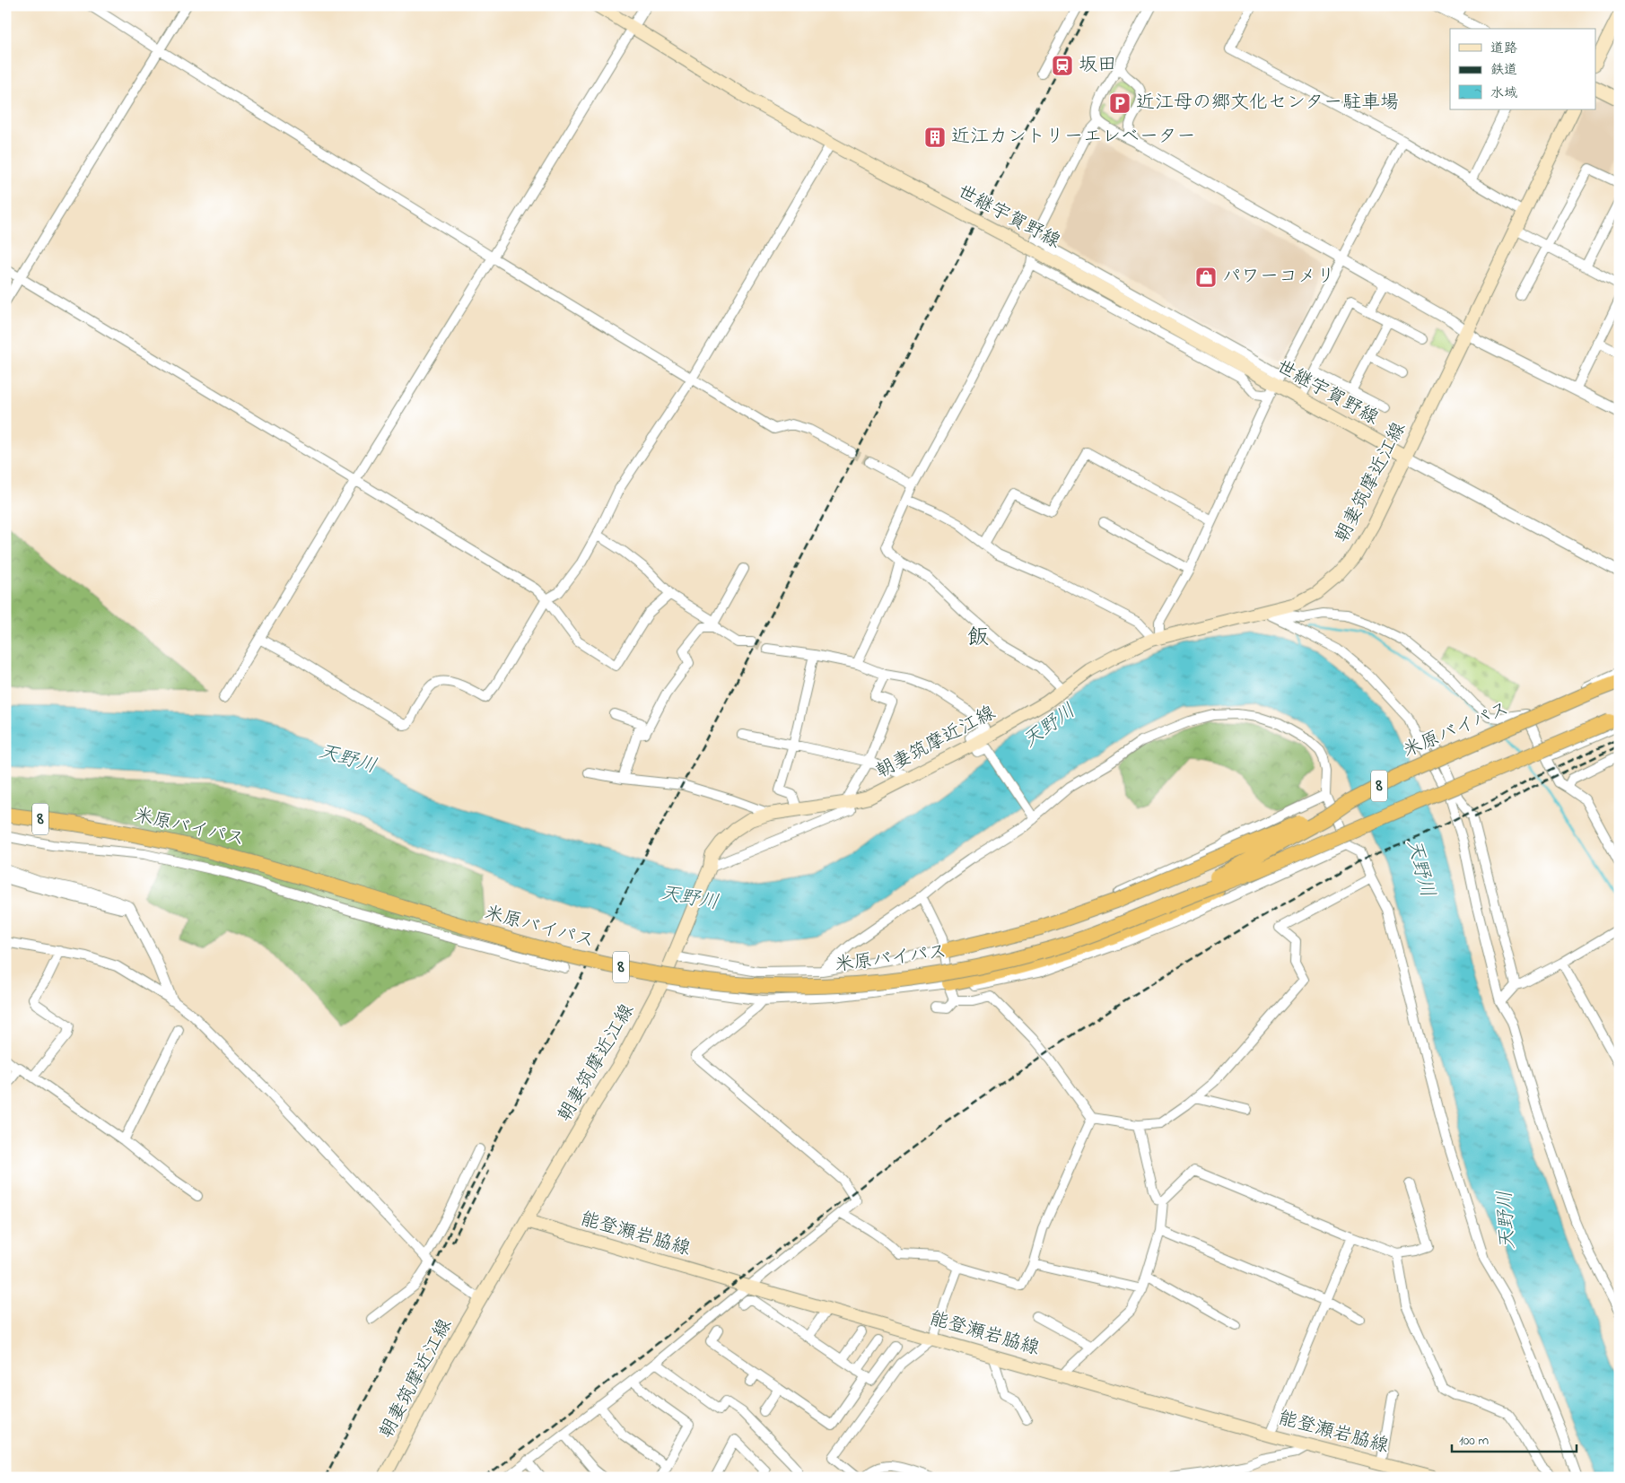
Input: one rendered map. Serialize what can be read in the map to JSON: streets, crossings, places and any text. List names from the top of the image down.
{
  "streets": {
    "highway": ["米原バイパス", "8"],
    "main road": ["世継宇賀野線", "朝妻筑摩近江線", "能登瀬岩脇線"]
  },
  "crossings": [
    ["世継宇賀野線", "朝妻筑摩近江線"],
    ["朝妻筑摩近江線", "能登瀬岩脇線"]
  ],
  "districts": ["飯"],
  "water": ["天野川"],
  "places": {
    "station": ["坂田"],
    "parking": ["近江母の郷文化センター駐車場"],
    "building": ["近江カントリーエレベーター"],
    "shop": ["パワーコメリ"]
  },
  "legend": ["道路", "鉄道", "水域"],
  "scale_bar": "100 m"
}
